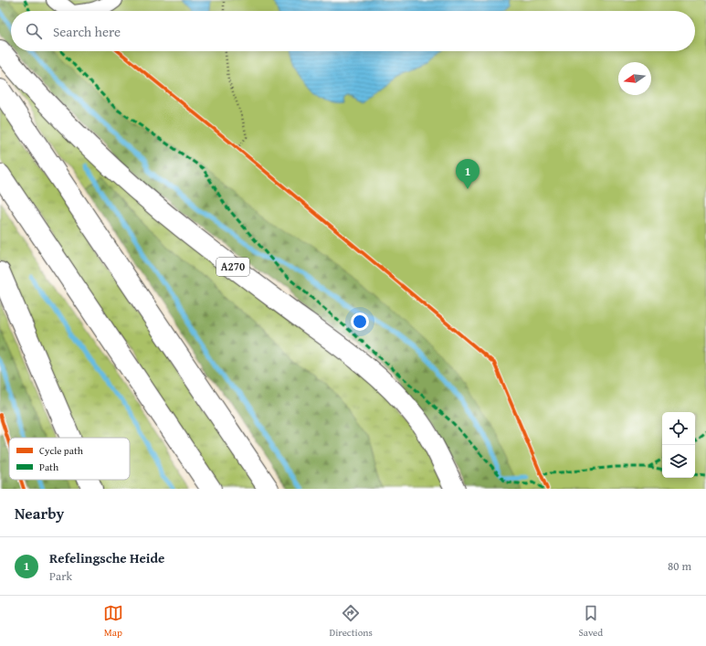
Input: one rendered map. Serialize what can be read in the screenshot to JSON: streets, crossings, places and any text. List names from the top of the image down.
{
  "streets": {
    "highway": ["A270"]
  },
  "legend": ["Cycle path", "Path"],
  "north": "left",
  "page": {
    "search": "Search here",
    "pins": "1",
    "heading": "Nearby",
    "list": [
      {
        "mark": "1",
        "name": "Refelingsche Heide",
        "note": "Park",
        "value": "80 m"
      }
    ],
    "nav": ["Map", "Directions", "Saved"]
  }
}
